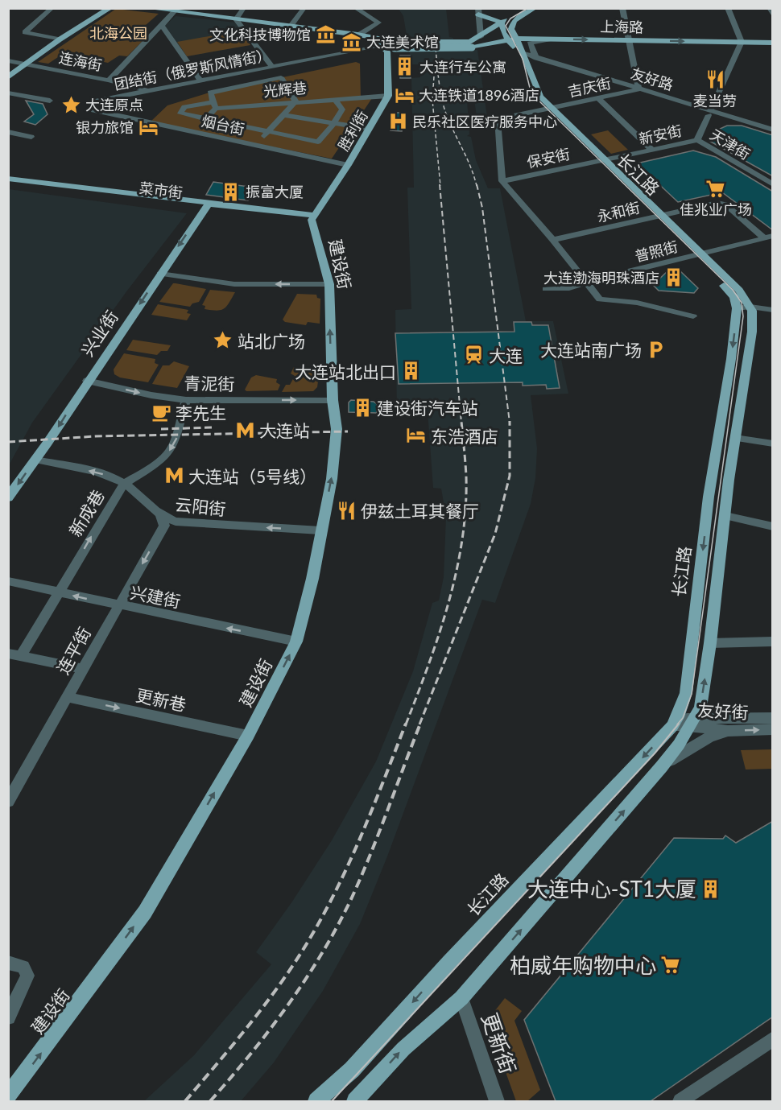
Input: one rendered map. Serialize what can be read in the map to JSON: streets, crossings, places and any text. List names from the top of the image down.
{
  "streets": {
    "main road": [
      "上海路",
      "胜利街",
      "长江路",
      "菜市街",
      "建设街",
      "兴业街"
    ],
    "street": [
      "连海街",
      "团结街（俄罗斯风情街）",
      "友好路",
      "吉庆街",
      "光辉巷",
      "烟台街",
      "新安街",
      "天津街",
      "保安街",
      "永和街",
      "普照街",
      "青泥街",
      "云阳街",
      "新成巷",
      "兴建街",
      "连平街",
      "更新巷",
      "友好街",
      "更新街"
    ]
  },
  "crossings": [
    ["上海路", "天津街"],
    ["上海路", "长江路"],
    ["连海街", "团结街（俄罗斯风情街）"],
    ["友好路", "吉庆街"],
    ["友好路", "长江路"],
    ["吉庆街", "保安街"],
    ["吉庆街", "长江路"],
    ["光辉巷", "胜利街"],
    ["烟台街", "胜利街"],
    ["胜利街", "菜市街"],
    ["胜利街", "建设街"],
    ["新安街", "天津街"],
    ["新安街", "保安街"],
    ["新安街", "长江路"],
    ["保安街", "长江路"],
    ["长江路", "永和街"],
    ["长江路", "普照街"],
    ["长江路", "友好街"],
    ["长江路", "更新街"],
    ["菜市街", "建设街"],
    ["菜市街", "兴业街"],
    ["永和街", "普照街"],
    ["建设街", "青泥街"],
    ["建设街", "云阳街"],
    ["建设街", "兴建街"],
    ["建设街", "更新巷"],
    ["兴业街", "青泥街"],
    ["兴业街", "云阳街"],
    ["青泥街", "新成巷"],
    ["云阳街", "新成巷"],
    ["云阳街", "连平街"],
    ["新成巷", "兴建街"],
    ["兴建街", "连平街"],
    ["连平街", "更新巷"]
  ],
  "one_way": [
    "上海路",
    "建设街",
    "兴业街",
    "青泥街",
    "云阳街",
    "兴建街",
    "更新巷"
  ],
  "parks": ["北海公园"],
  "places": {
    "museum": ["文化科技博物馆", "大连美术馆"],
    "building": [
      "大连行车公寓",
      "振富大厦",
      "大连渤海明珠酒店",
      "大连站北出口",
      "建设街汽车站",
      "大连中心-ST1大厦"
    ],
    "restaurant": ["麦当劳", "伊兹土耳其餐厅"],
    "hotel": ["大连铁道1896酒店", "银力旅馆", "东浩酒店"],
    "place": ["大连原点", "站北广场"],
    "hospital": ["民乐社区医疗服务中心"],
    "supermarket": ["佳兆业广场", "柏威年购物中心"],
    "parking": ["大连站南广场"],
    "station": ["大连"],
    "cafe": ["李先生"],
    "metro station": ["大连站", "大连站（5号线）"]
  }
}
